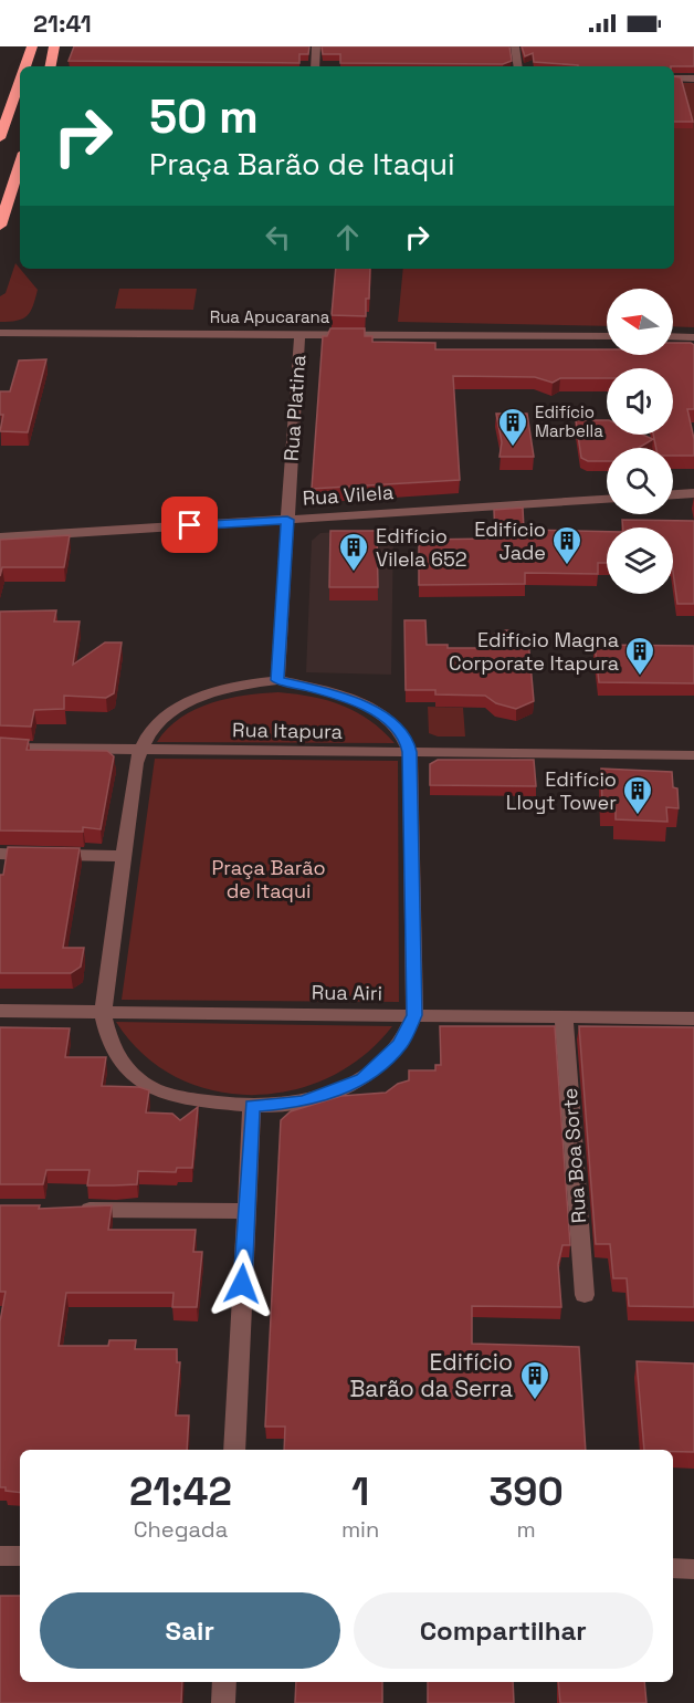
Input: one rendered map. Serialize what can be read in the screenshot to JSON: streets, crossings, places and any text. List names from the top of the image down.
{
  "streets": {
    "street": [
      "Rua Apucarana",
      "Rua Platina",
      "Rua Vilela",
      "Rua Itapura",
      "Rua Airi",
      "Rua Boa Sorte"
    ]
  },
  "crossings": [
    ["Rua Apucarana", "Rua Platina"],
    ["Rua Platina", "Rua Vilela"],
    ["Rua Airi", "Rua Boa Sorte"]
  ],
  "parks": ["Praça Barão de Itaqui"],
  "places": {
    "building": [
      "Edifício Marbella",
      "Edifício Jade",
      "Edifício Vilela 652",
      "Edifício Magna Corporate Itapura",
      "Edifício Lloyt Tower",
      "Edifício Barão da Serra"
    ]
  },
  "north": "left",
  "page": {
    "status": "21:41",
    "turn": ["50 m", "Praça Barão de Itaqui"],
    "eta": [
      "21:42",
      "Chegada",
      "1",
      "min",
      "390",
      "m"
    ],
    "buttons": ["Sair", "Compartilhar"]
  }
}
